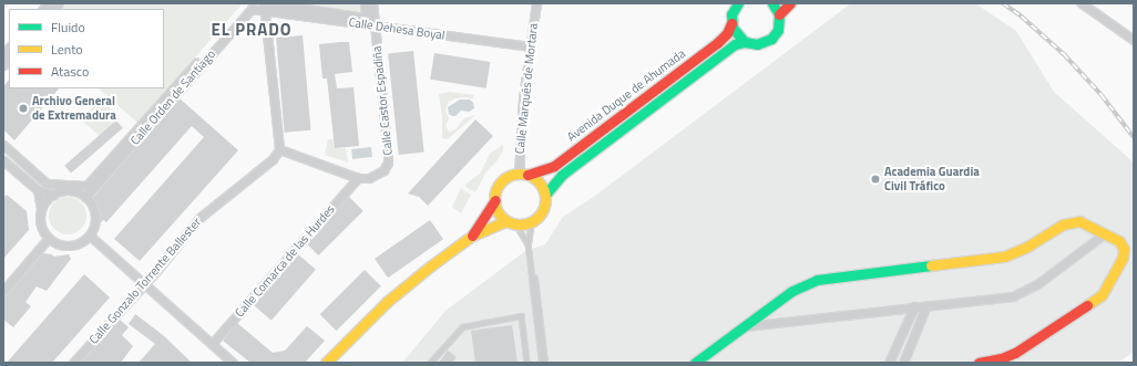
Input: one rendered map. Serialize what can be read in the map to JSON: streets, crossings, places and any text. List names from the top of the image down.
{
  "streets": {
    "main road": ["Avenida Duque de Ahumada"],
    "street": [
      "Calle Dehesa Boyal",
      "Calle Marqués de Mortara",
      "Calle Orden de Santiago",
      "Calle Castor Espadiña",
      "Calle Comarca de las Hurdes",
      "Calle Gonzalo Torrente Ballester"
    ]
  },
  "crossings": [
    ["Calle Dehesa Boyal", "Calle Marqués de Mortara"],
    ["Calle Dehesa Boyal", "Calle Orden de Santiago"],
    ["Calle Dehesa Boyal", "Calle Castor Espadiña"],
    ["Calle Marqués de Mortara", "Avenida Duque de Ahumada"],
    ["Calle Castor Espadiña", "Calle Comarca de las Hurdes"]
  ],
  "districts": ["EL PRADO"],
  "places": ["Archivo General de Extremadura", "Academia Guardia Civil Tráfico"],
  "legend": ["Fluido", "Lento", "Atasco"]
}
